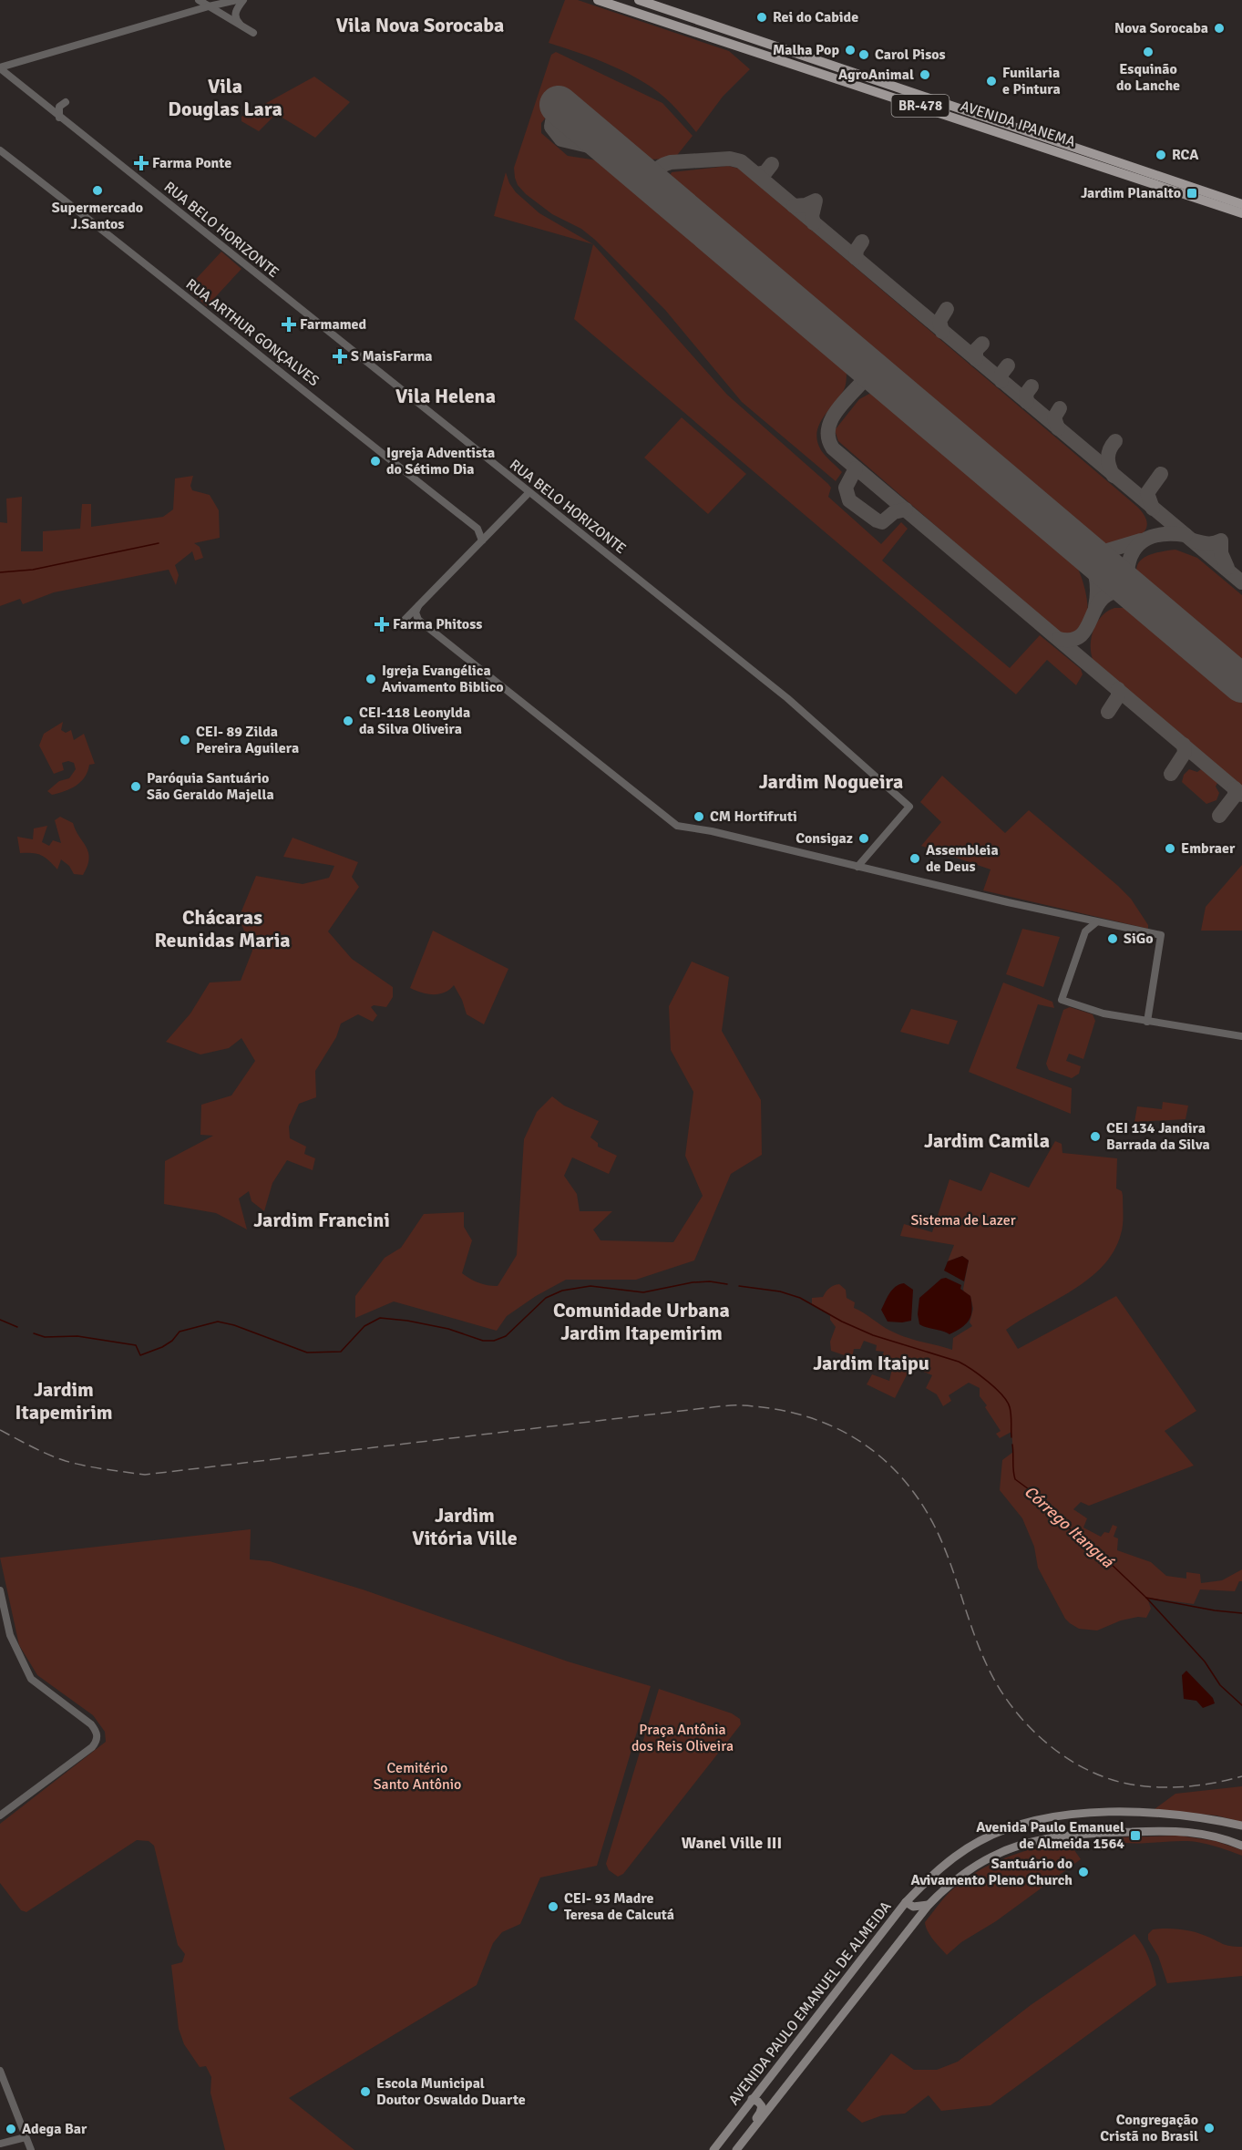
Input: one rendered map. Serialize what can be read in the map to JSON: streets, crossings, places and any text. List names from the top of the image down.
{
  "streets": {
    "main road": ["BR-478", "AVENIDA IPANEMA", "AVENIDA PAULO EMANUEL DE ALMEIDA"],
    "street": ["RUA BELO HORIZONTE", "RUA ARTHUR GONÇALVES"]
  },
  "districts": [
    "Vila Nova Sorocaba",
    "Vila Douglas Lara",
    "Vila Helena",
    "Jardim Nogueira",
    "Chácaras Reunidas Maria",
    "Jardim Camila",
    "Jardim Francini",
    "Comunidade Urbana Jardim Itapemirim",
    "Jardim Itaipu",
    "Jardim Itapemirim",
    "Jardim Vitória Ville",
    "Wanel Ville III"
  ],
  "water": ["Córrego Itanguá"],
  "parks": ["Sistema de Lazer", "Praça Antônia dos Reis Oliveira", "Cemitério Santo Antônio"],
  "places": {
    "other": [
      "Rei do Cabide",
      "Nova Sorocaba",
      "Malha Pop",
      "Esquinão do Lanche",
      "Carol Pisos",
      "AgroAnimal",
      "Funilaria e Pintura",
      "RCA",
      "Supermercado J.Santos",
      "Igreja Adventista do Sétimo Dia",
      "Igreja Evangélica Avivamento Biblico",
      "CEI-118 Leonylda da Silva Oliveira",
      "CEI- 89 Zilda Pereira Aguilera",
      "Paróquia Santuário São Geraldo Majella",
      "CM Hortifruti",
      "Consigaz",
      "Embraer",
      "Assembleia de Deus",
      "SiGo",
      "CEI 134 Jandira Barrada da Silva",
      "Santuário do Avivamento Pleno Church",
      "CEI- 93 Madre Teresa de Calcutá",
      "Escola Municipal Doutor Oswaldo Duarte",
      "Congregação Cristã no Brasil",
      "Adega Bar"
    ],
    "health": [
      "Farma Ponte",
      "Farmamed",
      "S MaisFarma",
      "Farma Phitoss"
    ],
    "transit": ["Jardim Planalto", "Avenida Paulo Emanuel de Almeida 1564"]
  }
}
